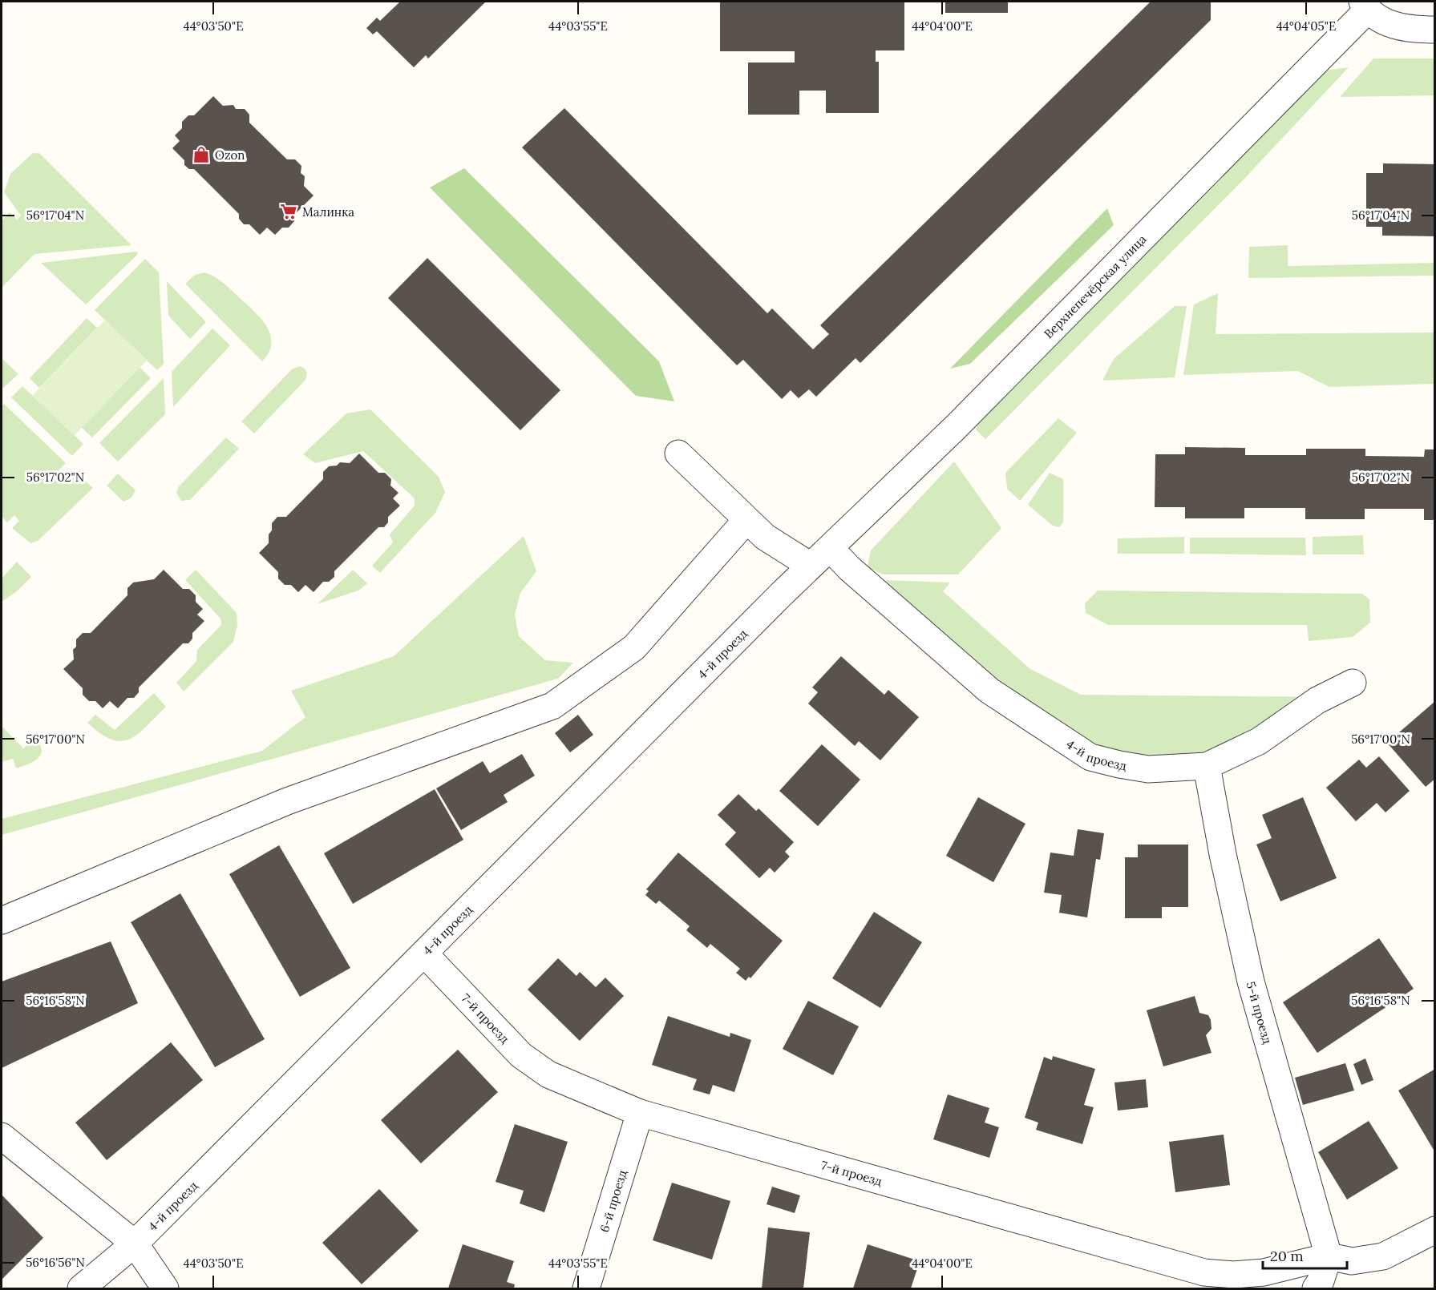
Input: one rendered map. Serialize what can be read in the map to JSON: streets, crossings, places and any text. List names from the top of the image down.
{
  "streets": {
    "street": [
      "Верхнепечёрская улица",
      "4-й проезд",
      "5-й проезд",
      "7-й проезд",
      "6-й проезд"
    ]
  },
  "crossings": [
    ["Верхнепечёрская улица", "4-й проезд"],
    ["4-й проезд", "5-й проезд"],
    ["4-й проезд", "7-й проезд"],
    ["5-й проезд", "7-й проезд"],
    ["7-й проезд", "6-й проезд"]
  ],
  "places": {
    "shop": ["Ozon"],
    "supermarket": ["Малинка"]
  },
  "scale_bar": "20 m",
  "coordinates": [
    "44°03'50\"E",
    "44°03'55\"E",
    "44°04'00\"E",
    "44°04'05\"E",
    "56°17'04\"N",
    "56°17'02\"N",
    "56°17'00\"N",
    "56°16'58\"N",
    "56°16'56\"N"
  ]
}
